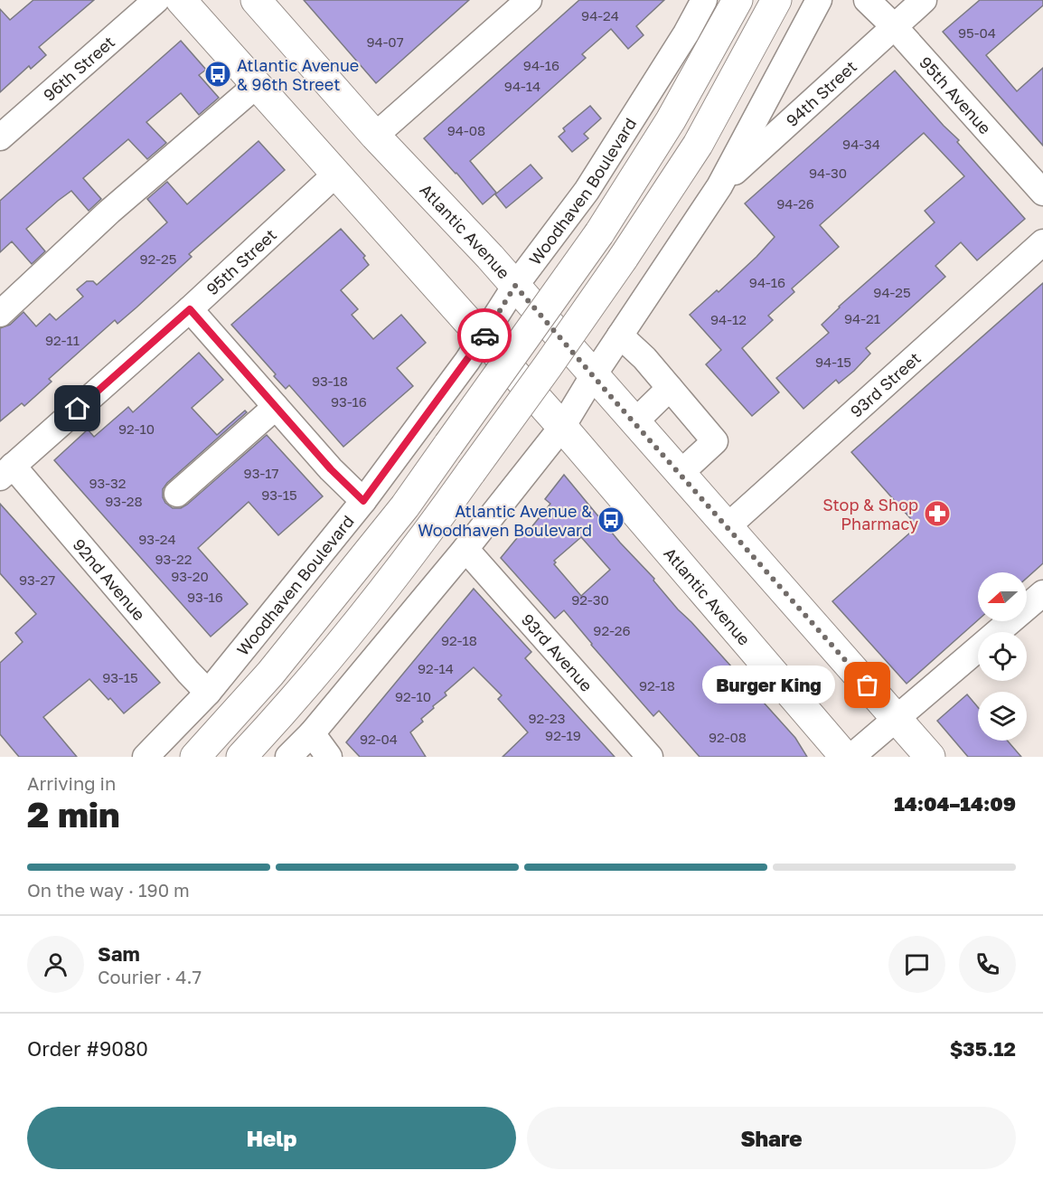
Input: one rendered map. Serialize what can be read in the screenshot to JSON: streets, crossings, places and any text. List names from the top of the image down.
{
  "streets": {
    "main road": ["Woodhaven Boulevard", "Atlantic Avenue"],
    "street": [
      "96th Street",
      "94th Street",
      "95th Avenue",
      "95th Street",
      "93rd Street",
      "92nd Avenue",
      "93rd Avenue"
    ]
  },
  "crossings": [
    ["94th Street", "95th Avenue"],
    ["Woodhaven Boulevard", "Atlantic Avenue"],
    ["Woodhaven Boulevard", "92nd Avenue"],
    ["Atlantic Avenue", "95th Street"],
    ["Atlantic Avenue", "93rd Street"],
    ["95th Street", "92nd Avenue"]
  ],
  "places": {
    "bus stop": ["Atlantic Avenue & 96th Street", "Atlantic Avenue & Woodhaven Boulevard"],
    "pharmacy": ["Stop & Shop Pharmacy"],
    "other": ["Burger King"]
  },
  "house_numbers": [
    "94-24",
    "95-04",
    "94-07",
    "94-16",
    "94-14",
    "94-08",
    "94-34",
    "94-30",
    "94-26",
    "92-25",
    "94-16",
    "94-25",
    "94-21",
    "94-12",
    "92-11",
    "94-15",
    "93-18",
    "93-16",
    "92-10",
    "93-17",
    "93-32",
    "93-15",
    "93-28",
    "93-24",
    "93-22",
    "93-20",
    "93-27",
    "93-16",
    "92-30",
    "92-26",
    "92-18",
    "92-14",
    "93-15",
    "92-18",
    "92-10",
    "92-23",
    "92-19",
    "92-08",
    "92-04"
  ],
  "north": "left",
  "page": {
    "bubble": "Burger King",
    "heading": ["2 min", "Arriving in", "14:04–14:09"],
    "panel": [
      "Sam",
      "Courier · 4.7",
      "Order #9080",
      "$35.12"
    ],
    "bar": "On the way · 190 m",
    "buttons": ["Help", "Share"]
  }
}
